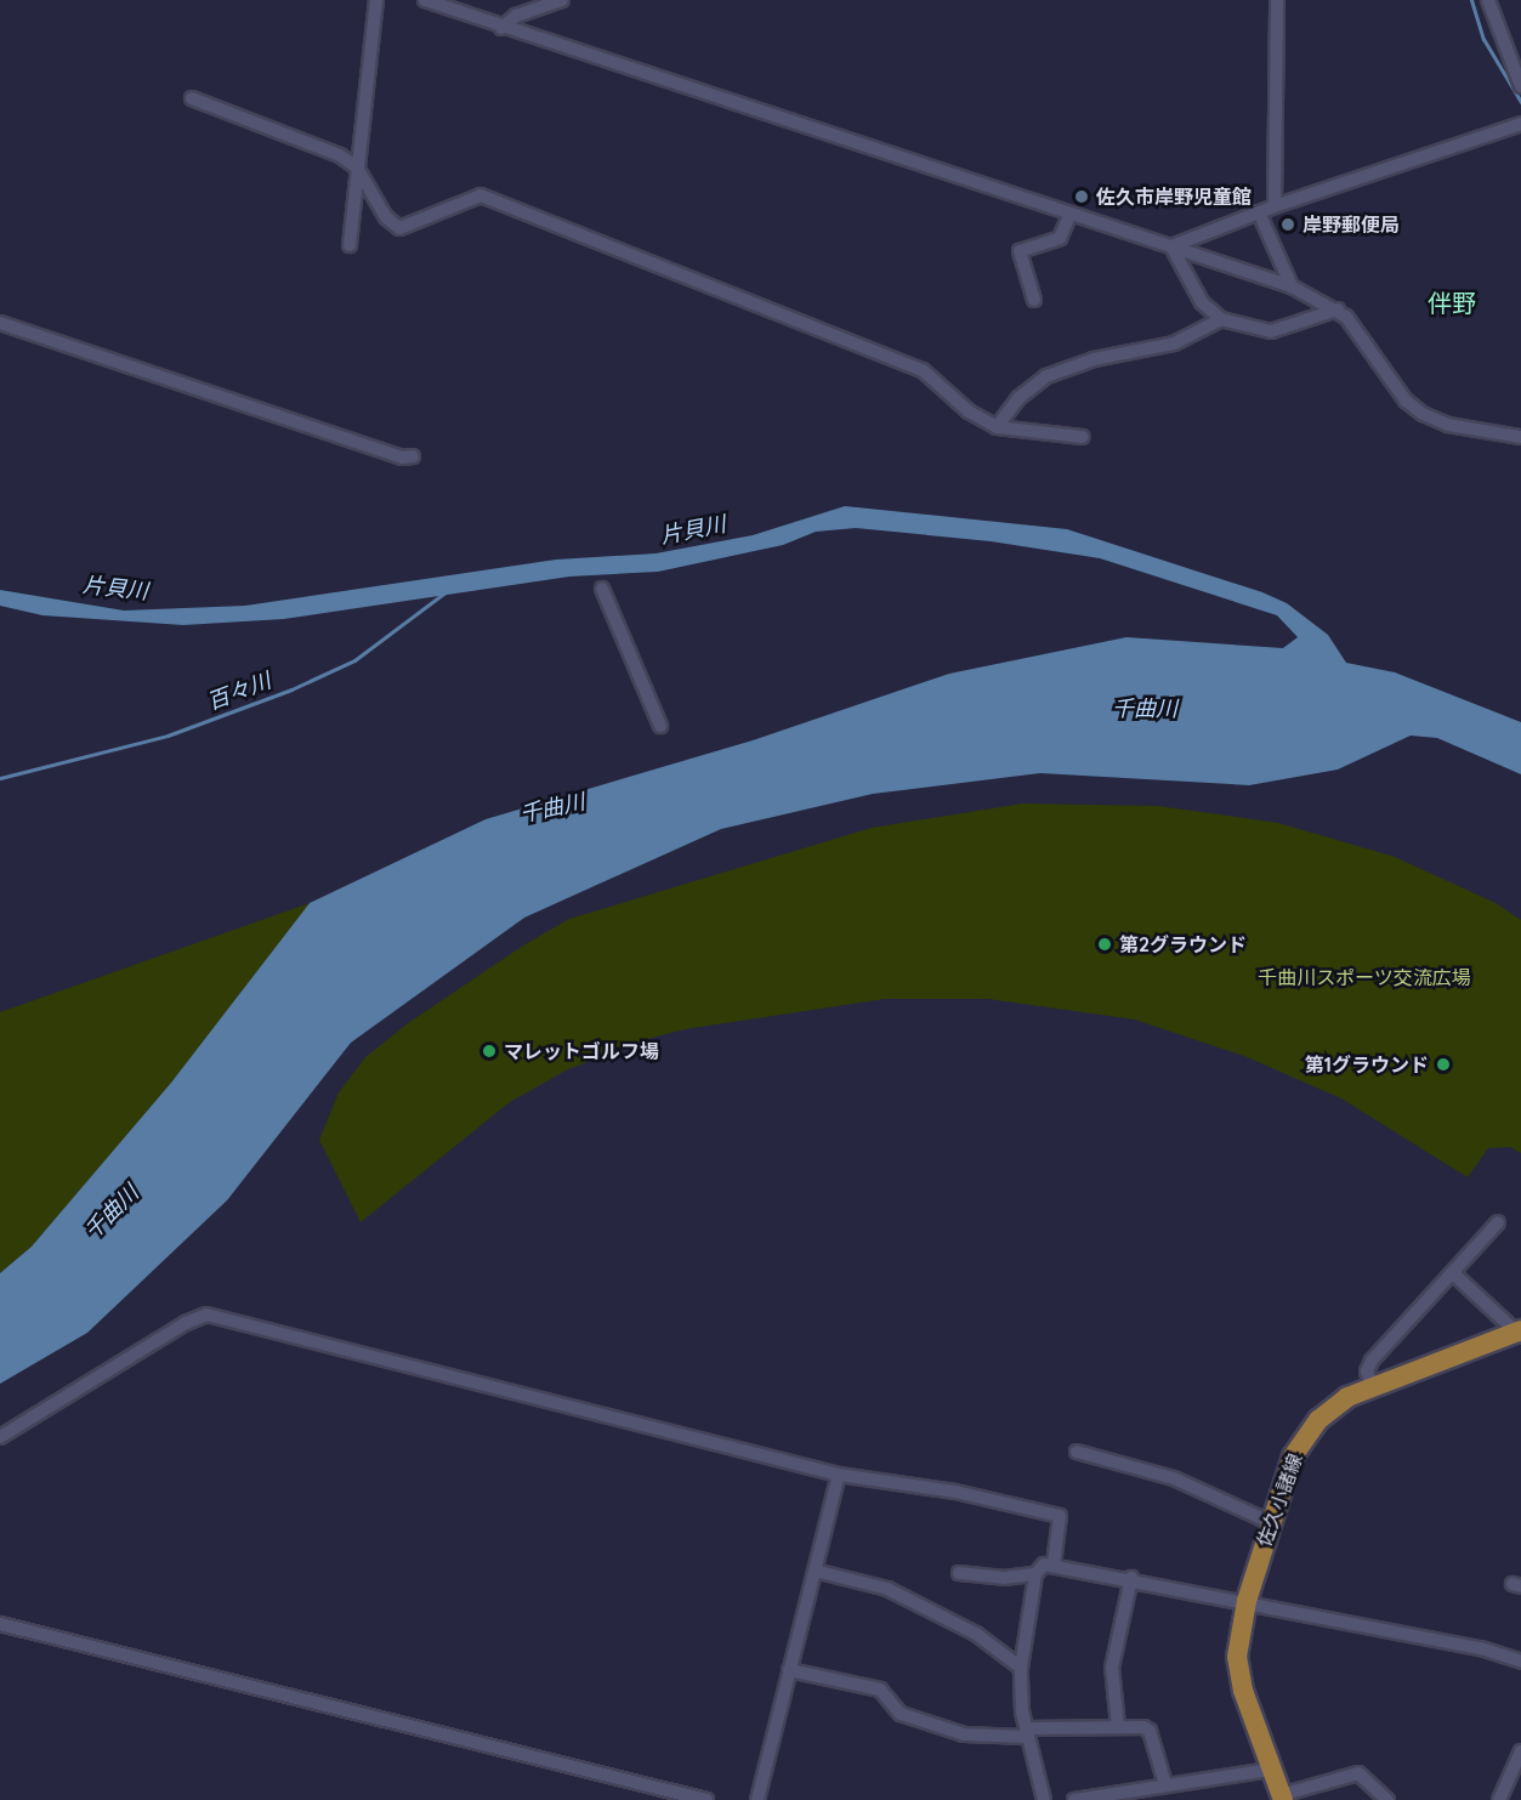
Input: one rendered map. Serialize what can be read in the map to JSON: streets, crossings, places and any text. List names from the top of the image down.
{
  "streets": {
    "main road": ["佐久小諸線"]
  },
  "districts": ["伴野"],
  "water": ["片貝川", "百々川", "千曲川"],
  "parks": ["千曲川スポーツ交流広場"],
  "places": [
    "佐久市岸野児童館",
    "岸野郵便局",
    "第2グラウンド",
    "マレットゴルフ場",
    "第1グラウンド"
  ]
}
